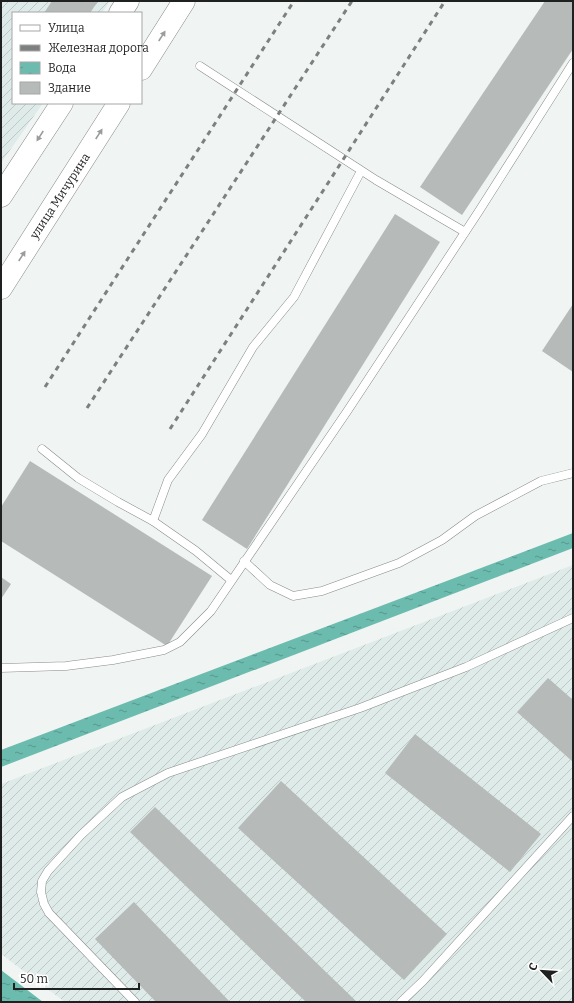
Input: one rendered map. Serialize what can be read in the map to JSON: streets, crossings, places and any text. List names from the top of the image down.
{
  "streets": {
    "main road": ["улица Мичурина"]
  },
  "legend": [
    "Улица",
    "Железная дорога",
    "Вода",
    "Здание"
  ],
  "scale_bar": "50 m",
  "north": "top left"
}
